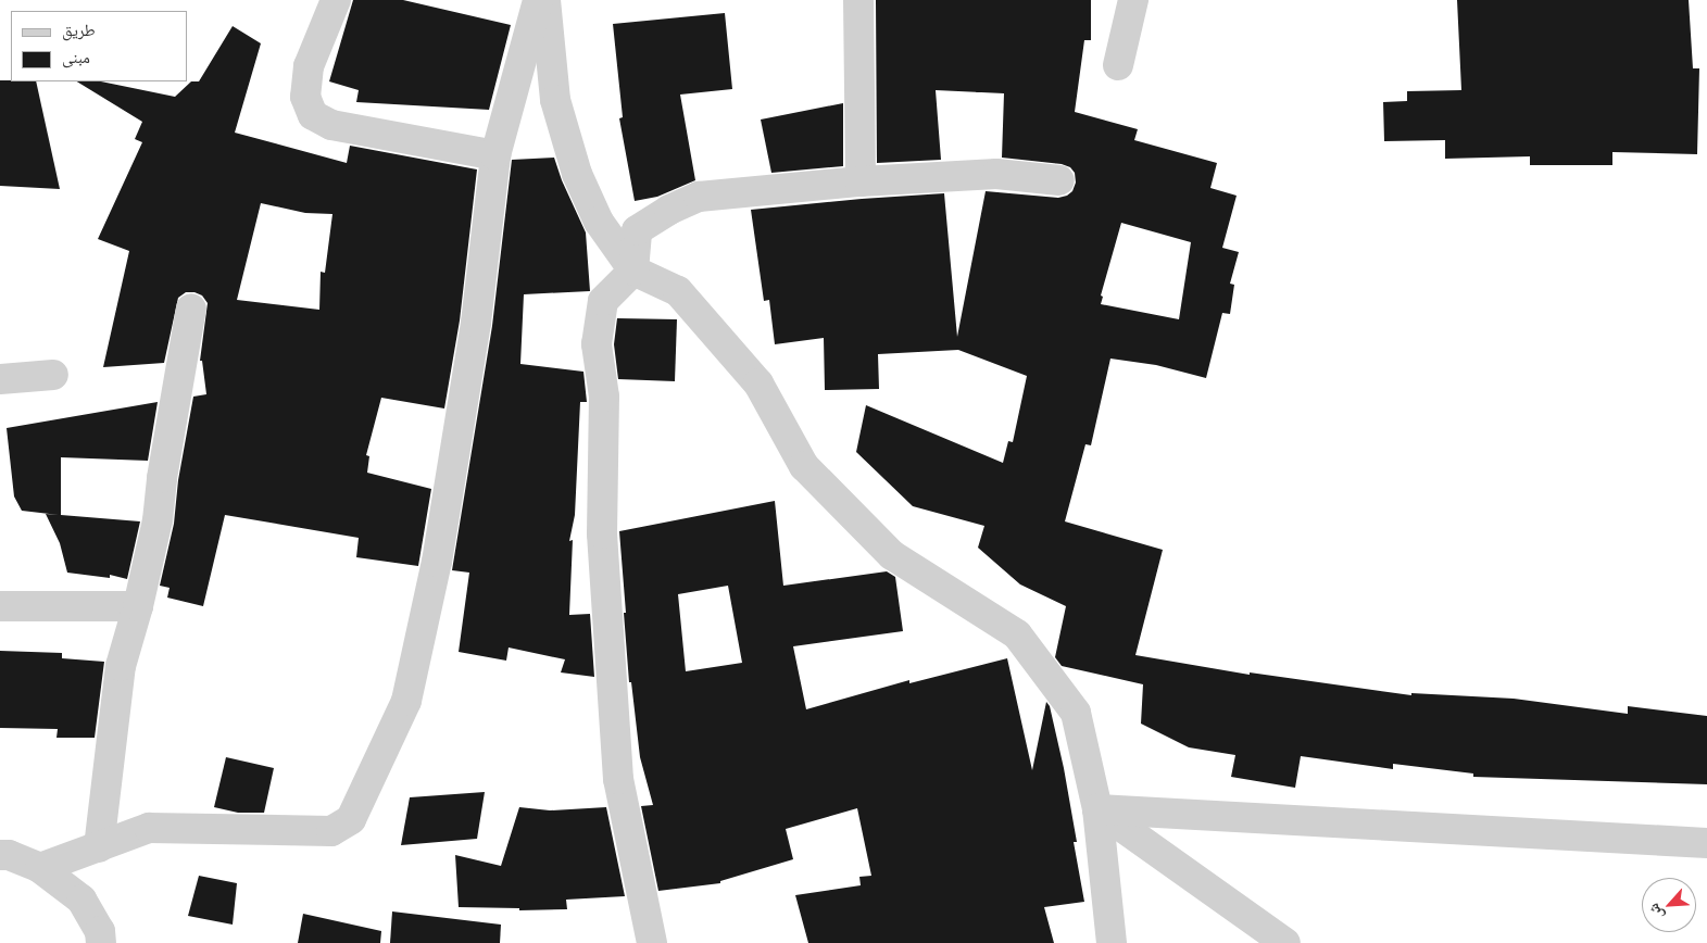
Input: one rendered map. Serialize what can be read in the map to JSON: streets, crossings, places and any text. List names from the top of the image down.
{
  "legend": ["طريق", "مبنى"],
  "north": "bottom left"
}
